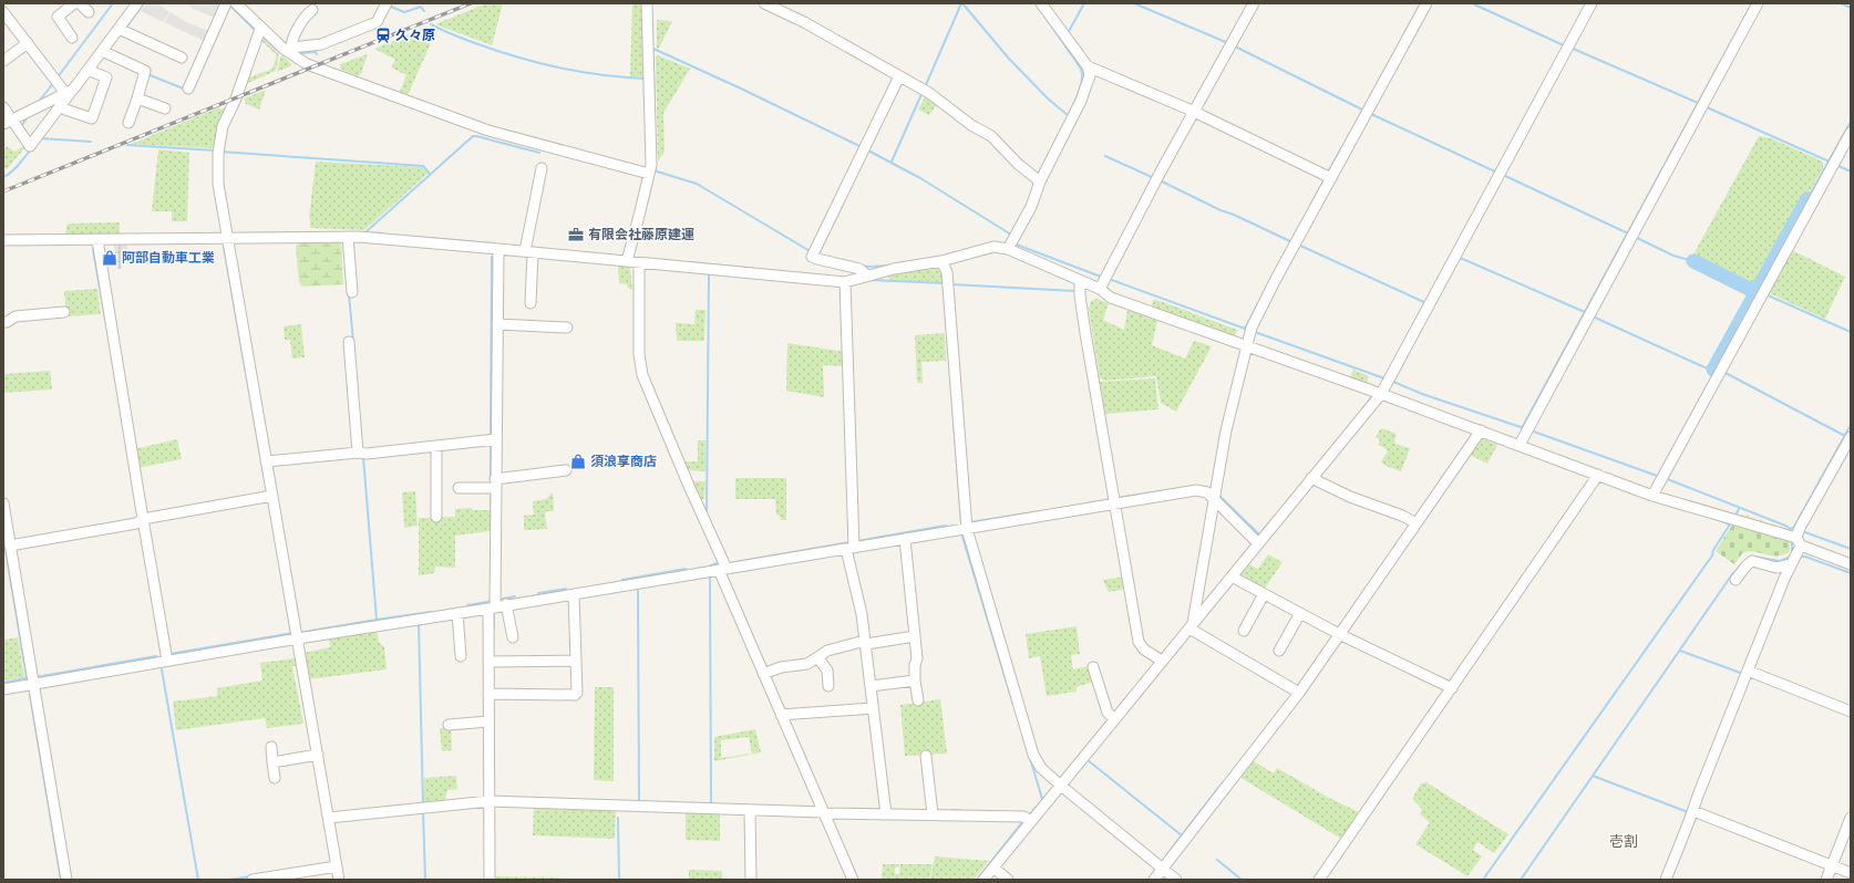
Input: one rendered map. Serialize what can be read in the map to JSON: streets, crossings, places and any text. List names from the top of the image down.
{
  "districts": ["壱割"],
  "places": {
    "station": ["久々原"],
    "office": ["有限会社藤原建運"],
    "shop": ["阿部自動車工業", "須浪享商店"]
  }
}
